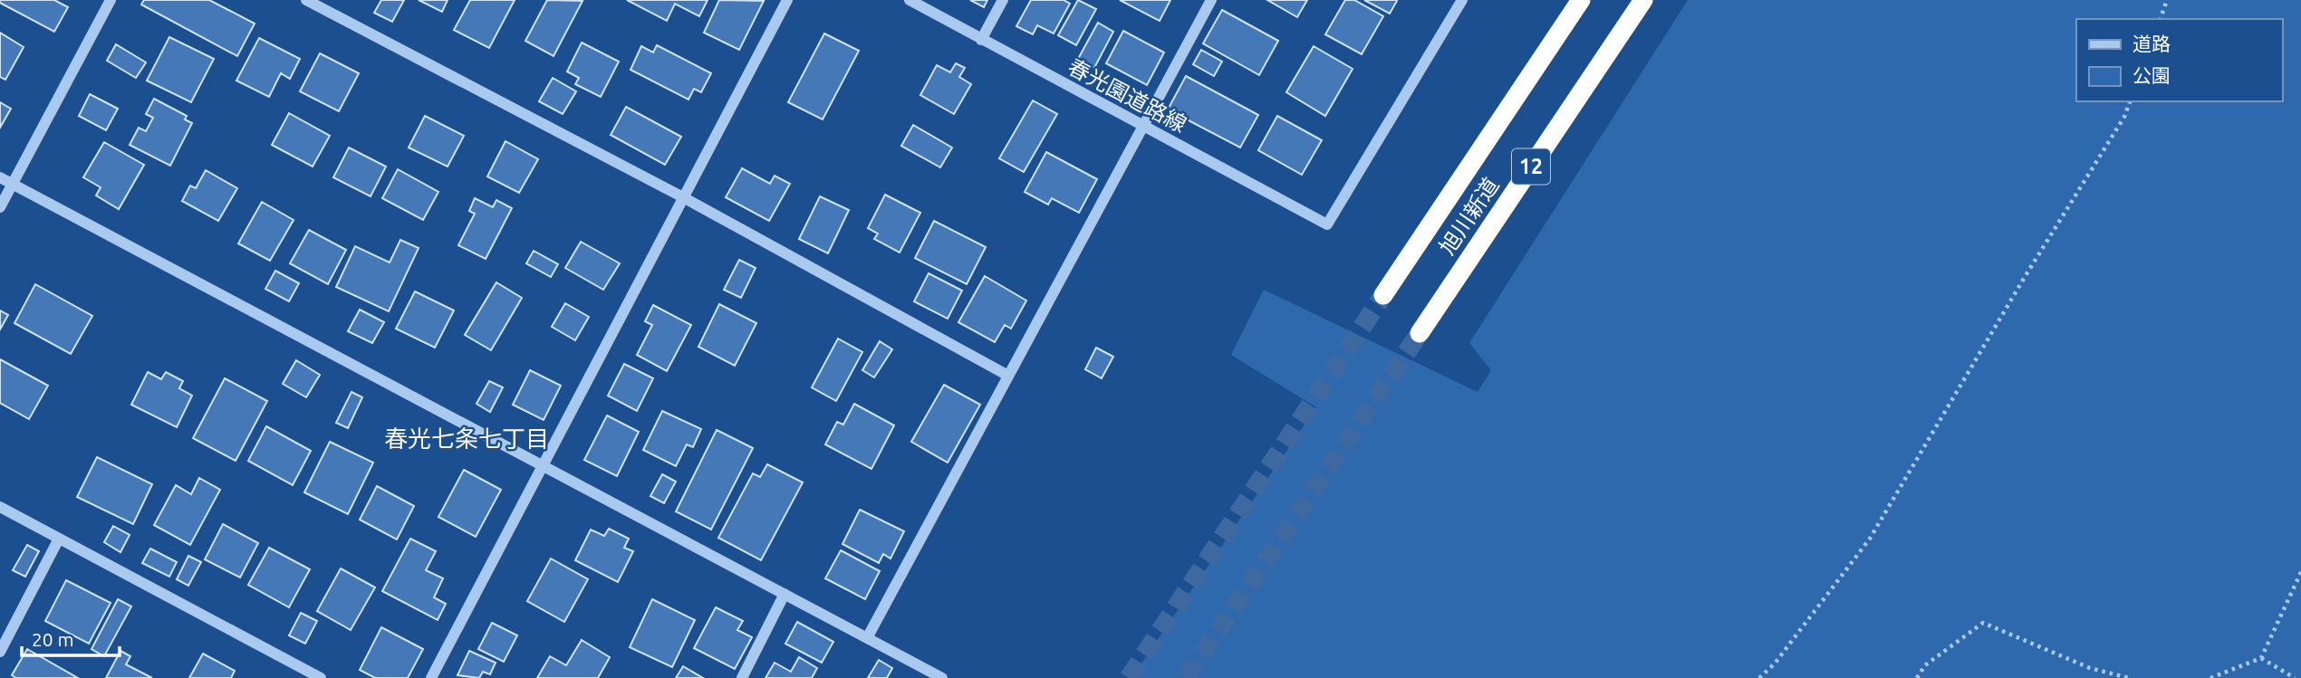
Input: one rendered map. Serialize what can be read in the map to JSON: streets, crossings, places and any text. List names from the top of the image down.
{
  "streets": {
    "highway": ["12", "旭川新道"],
    "street": ["春光園道路線"]
  },
  "districts": ["春光七条七丁目"],
  "legend": ["道路", "公園"],
  "scale_bar": "20 m"
}
